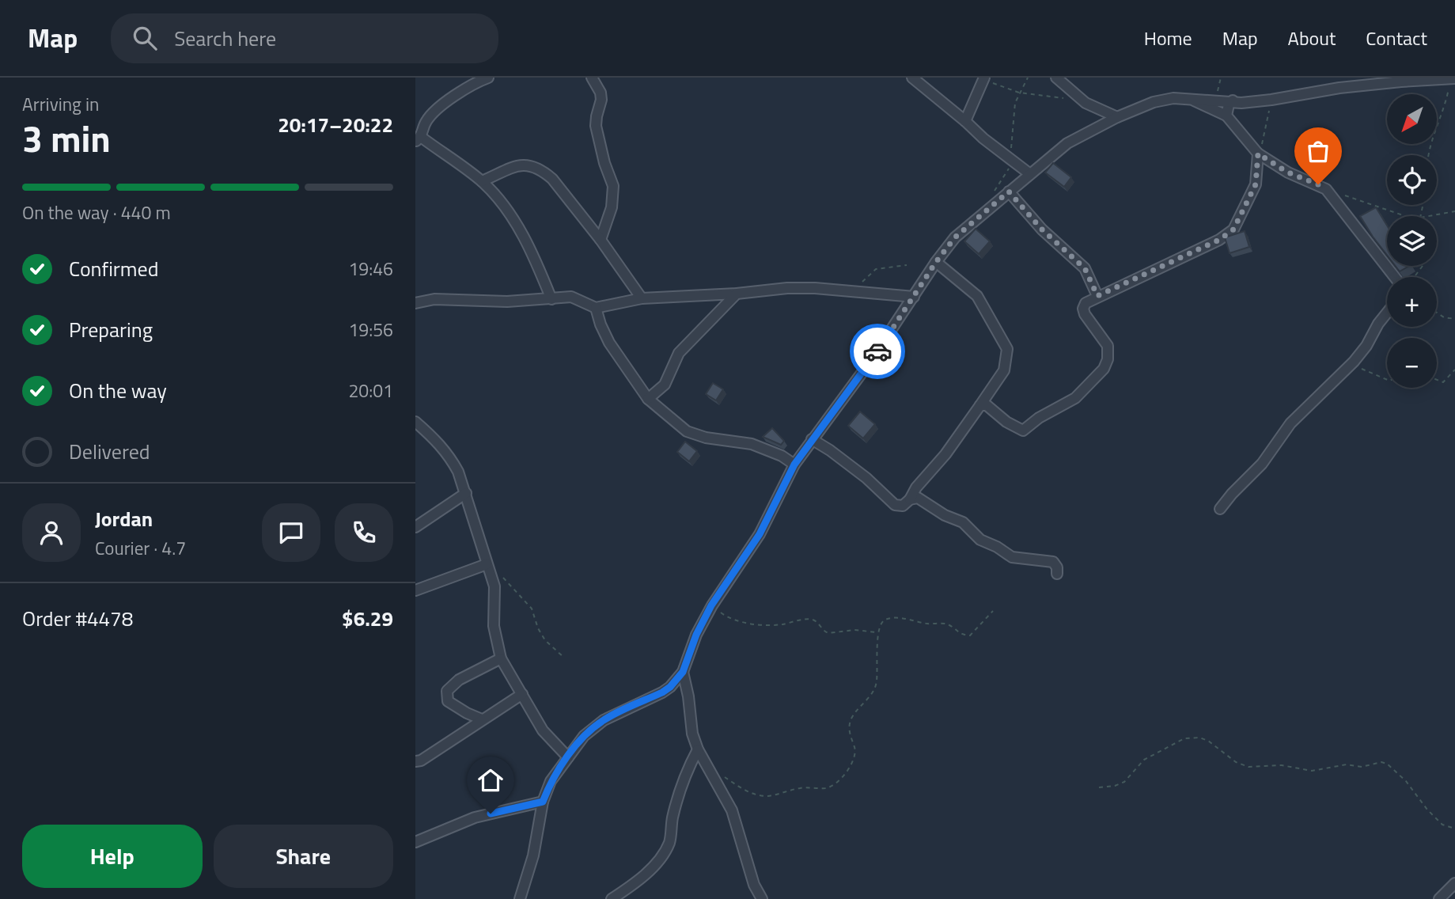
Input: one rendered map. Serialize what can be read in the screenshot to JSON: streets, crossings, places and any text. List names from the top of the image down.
{
  "north": "bottom left",
  "page": {
    "header": "Map",
    "search": "Search here",
    "nav": [
      "Home",
      "Map",
      "About",
      "Contact"
    ],
    "heading": ["3 min", "Arriving in", "20:17–20:22"],
    "panel": [
      "Jordan",
      "Courier · 4.7",
      "Order #4478",
      "$6.29"
    ],
    "map_buttons": ["+", "−"],
    "bar": "On the way · 440 m",
    "list": [
      ["Confirmed", "19:46"],
      ["Preparing", "19:56"],
      ["On the way", "20:01"],
      "Delivered"
    ],
    "buttons": ["Help", "Share"]
  }
}
